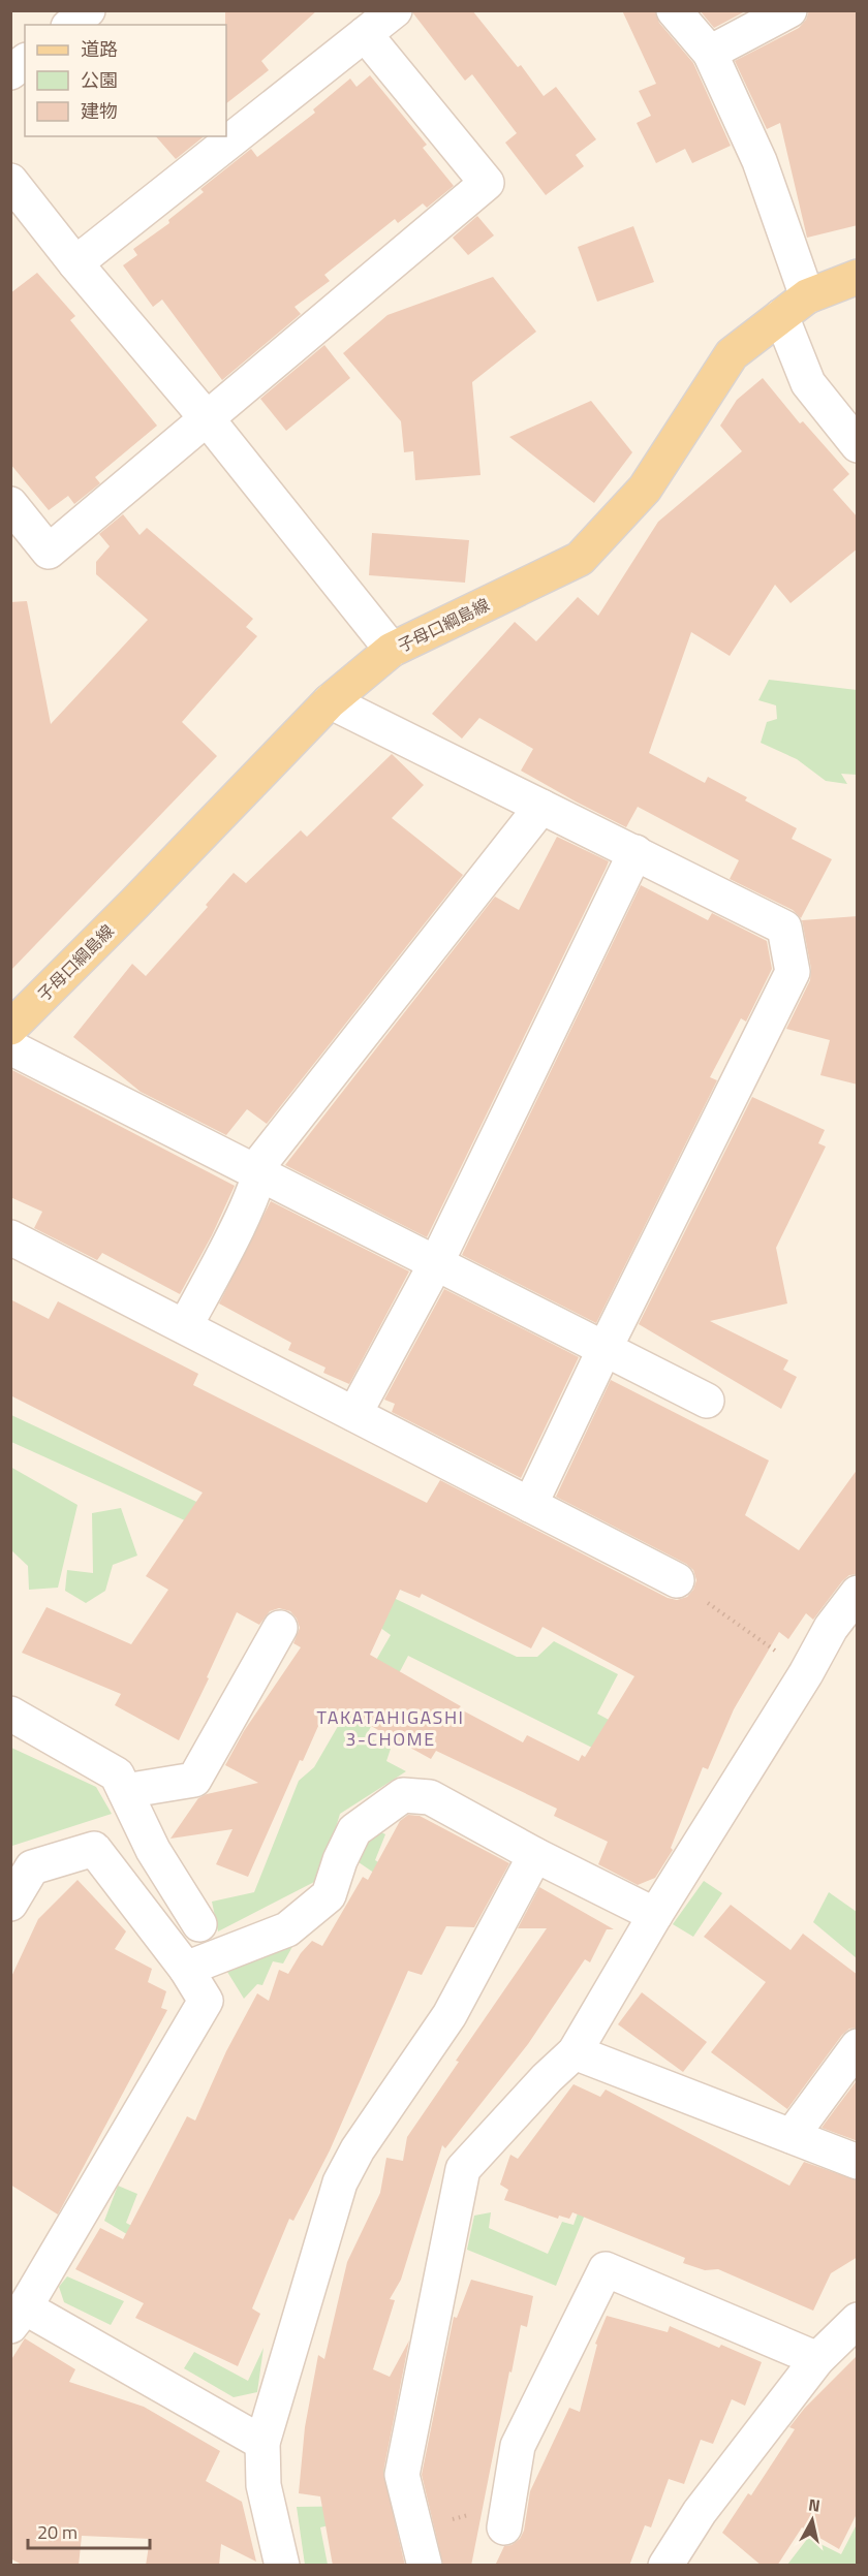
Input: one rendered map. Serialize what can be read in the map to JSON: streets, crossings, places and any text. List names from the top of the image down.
{
  "streets": {
    "main road": ["子母口綱島線"]
  },
  "districts": ["TAKATAHIGASHI 3-CHOME"],
  "legend": ["道路", "公園", "建物"],
  "scale_bar": "20 m",
  "north": "top"
}
